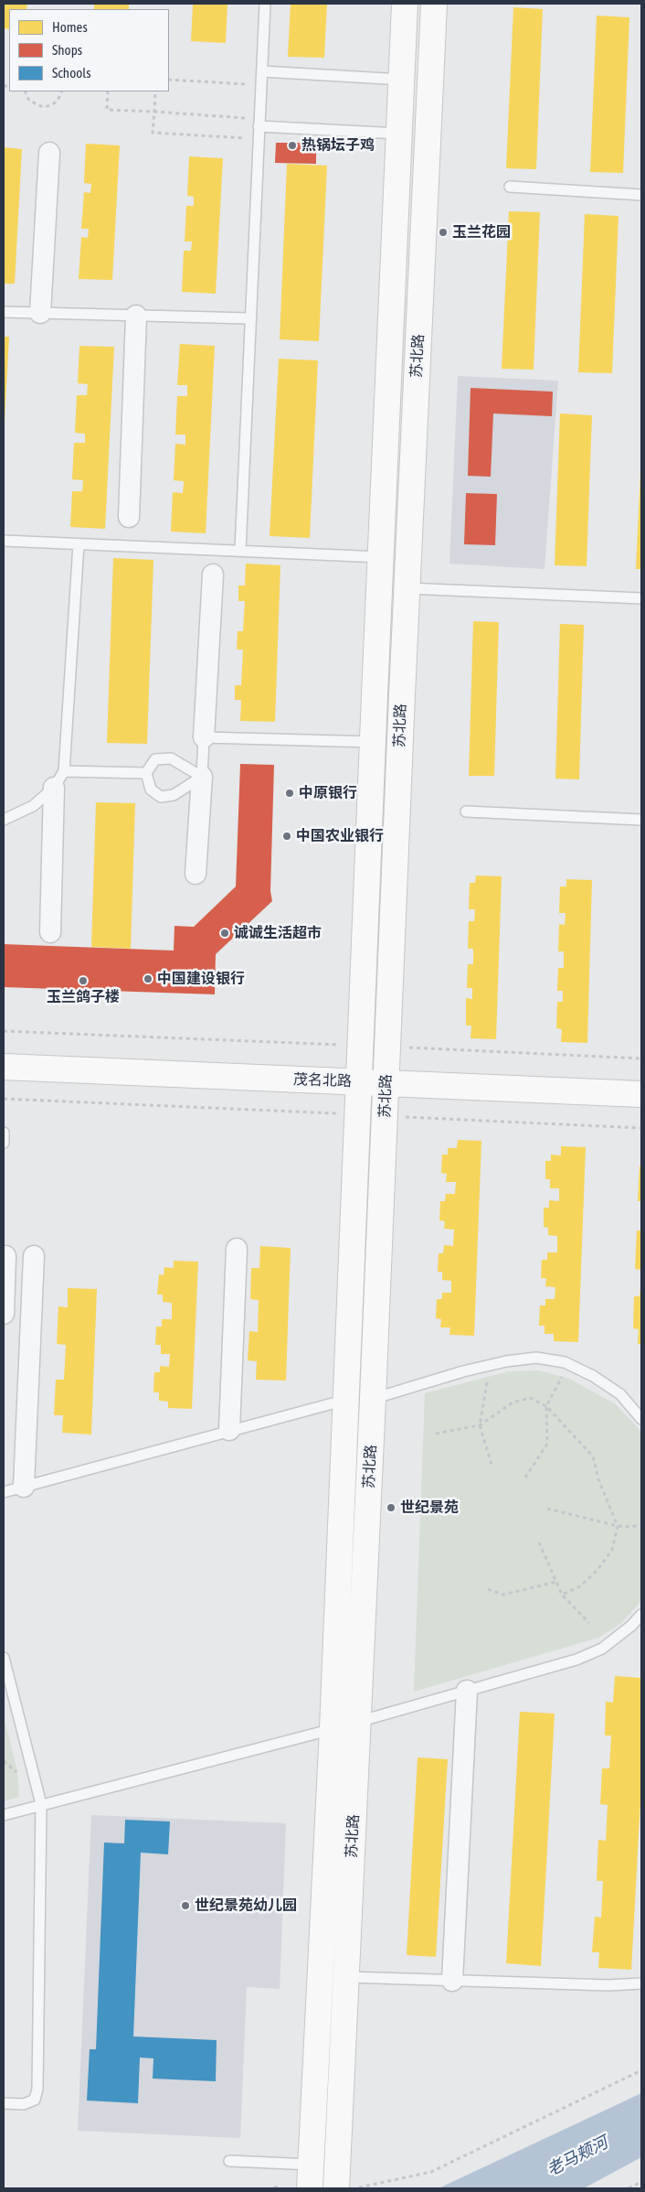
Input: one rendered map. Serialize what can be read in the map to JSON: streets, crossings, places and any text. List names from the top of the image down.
{
  "streets": {
    "main road": ["苏北路", "茂名北路"]
  },
  "crossings": [
    ["苏北路", "茂名北路"]
  ],
  "water": ["老马颊河"],
  "places": [
    "热锅坛子鸡",
    "玉兰花园",
    "中原银行",
    "中国农业银行",
    "诚诚生活超市",
    "中国建设银行",
    "玉兰鸽子楼",
    "世纪景苑",
    "世纪景苑幼儿园"
  ],
  "legend": ["Homes", "Shops", "Schools"]
}
